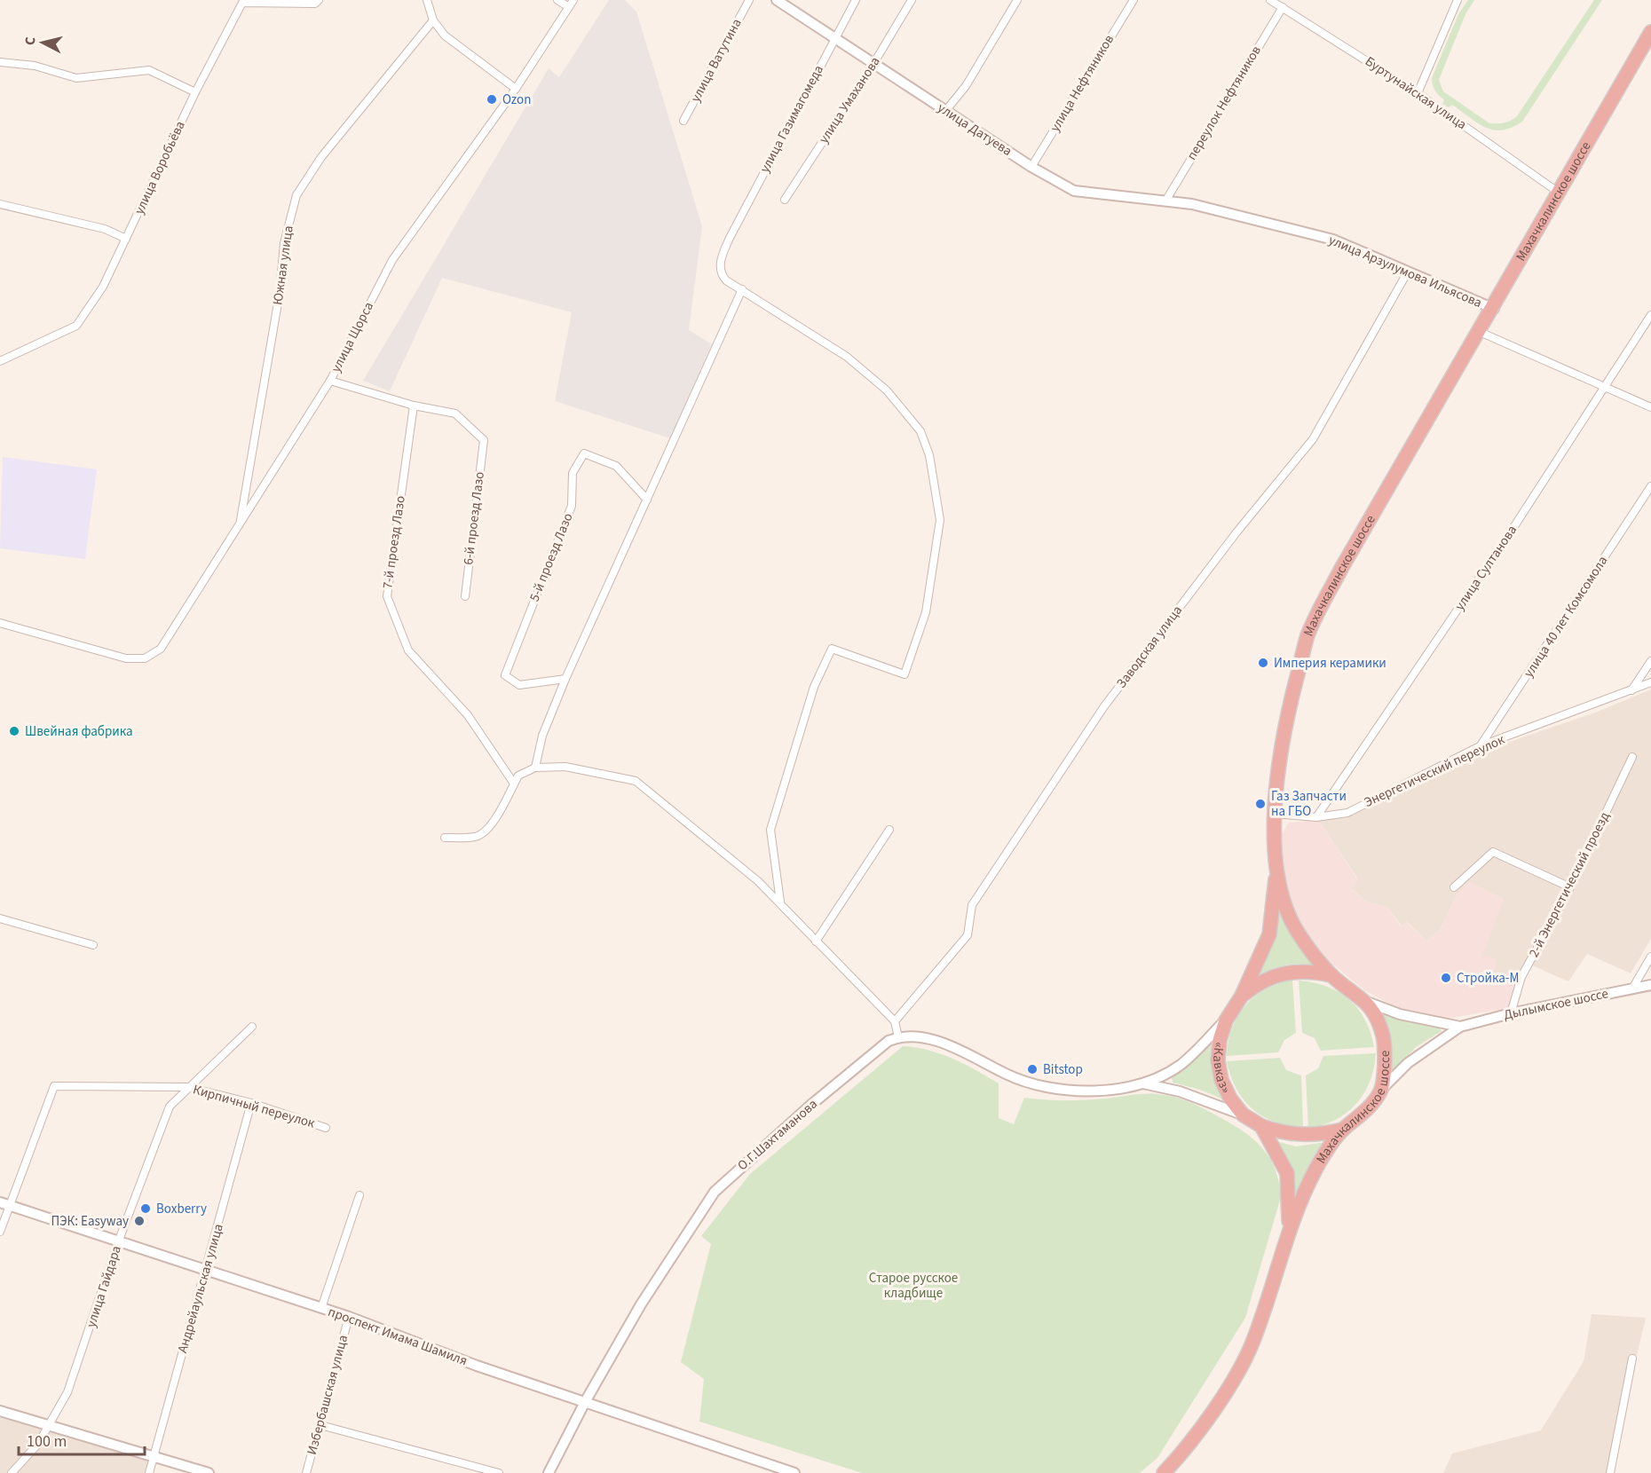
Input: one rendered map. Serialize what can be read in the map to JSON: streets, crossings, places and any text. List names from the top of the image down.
{
  "streets": {
    "highway": ["Махачкалинское шоссе", "«Кавказ»"],
    "main road": [
      "улица Датуева",
      "улица Арзулумова Ильясова",
      "Дылымское шоссе",
      "О.Г.Шахтаманова",
      "проспект Имама Шамиля"
    ],
    "street": [
      "улица Ватутина",
      "улица Нефтяников",
      "Буртунайская улица",
      "улица Умаханова",
      "переулок Нефтяников",
      "улица Газимагомеда",
      "улица Воробьёва",
      "Южная улица",
      "улица Щорса",
      "6-й проезд Лазо",
      "7-й проезд Лазо",
      "5-й проезд Лазо",
      "улица Султанова",
      "улица 40 лет Комсомола",
      "Заводская улица",
      "Энергетический переулок",
      "2-й Энергетический проезд",
      "Кирпичный переулок",
      "улица Гайдара",
      "Андрейаульская улица",
      "Избербашская улица"
    ]
  },
  "crossings": [
    ["улица Нефтяников", "улица Датуева"],
    ["Буртунайская улица", "переулок Нефтяников"],
    ["Буртунайская улица", "Махачкалинское шоссе"],
    ["улица Умаханова", "улица Датуева"],
    ["переулок Нефтяников", "улица Датуева"],
    ["улица Газимагомеда", "улица Датуева"],
    ["улица Датуева", "улица Арзулумова Ильясова"],
    ["Махачкалинское шоссе", "улица Арзулумова Ильясова"],
    ["Махачкалинское шоссе", "Энергетический переулок"],
    ["Махачкалинское шоссе", "«Кавказ»"],
    ["Южная улица", "улица Щорса"],
    ["улица Арзулумова Ильясова", "Заводская улица"],
    ["6-й проезд Лазо", "7-й проезд Лазо"],
    ["улица Султанова", "Энергетический переулок"],
    ["улица 40 лет Комсомола", "Энергетический переулок"],
    ["2-й Энергетический проезд", "Дылымское шоссе"],
    ["Кирпичный переулок", "улица Гайдара"],
    ["Кирпичный переулок", "Андрейаульская улица"],
    ["Кирпичный переулок", "проспект Имама Шамиля"],
    ["О.Г.Шахтаманова", "проспект Имама Шамиля"],
    ["улица Гайдара", "проспект Имама Шамиля"],
    ["Андрейаульская улица", "проспект Имама Шамиля"],
    ["проспект Имама Шамиля", "Избербашская улица"]
  ],
  "parks": ["Старое русское кладбище"],
  "places": [
    "Ozon",
    "Империя керамики",
    "Швейная фабрика",
    "Газ Запчасти на ГБО",
    "Стройка-М",
    "Bitstop",
    "Boxberry",
    "ПЭК: Easyway"
  ],
  "scale_bar": "100 m",
  "north": "left"
}
